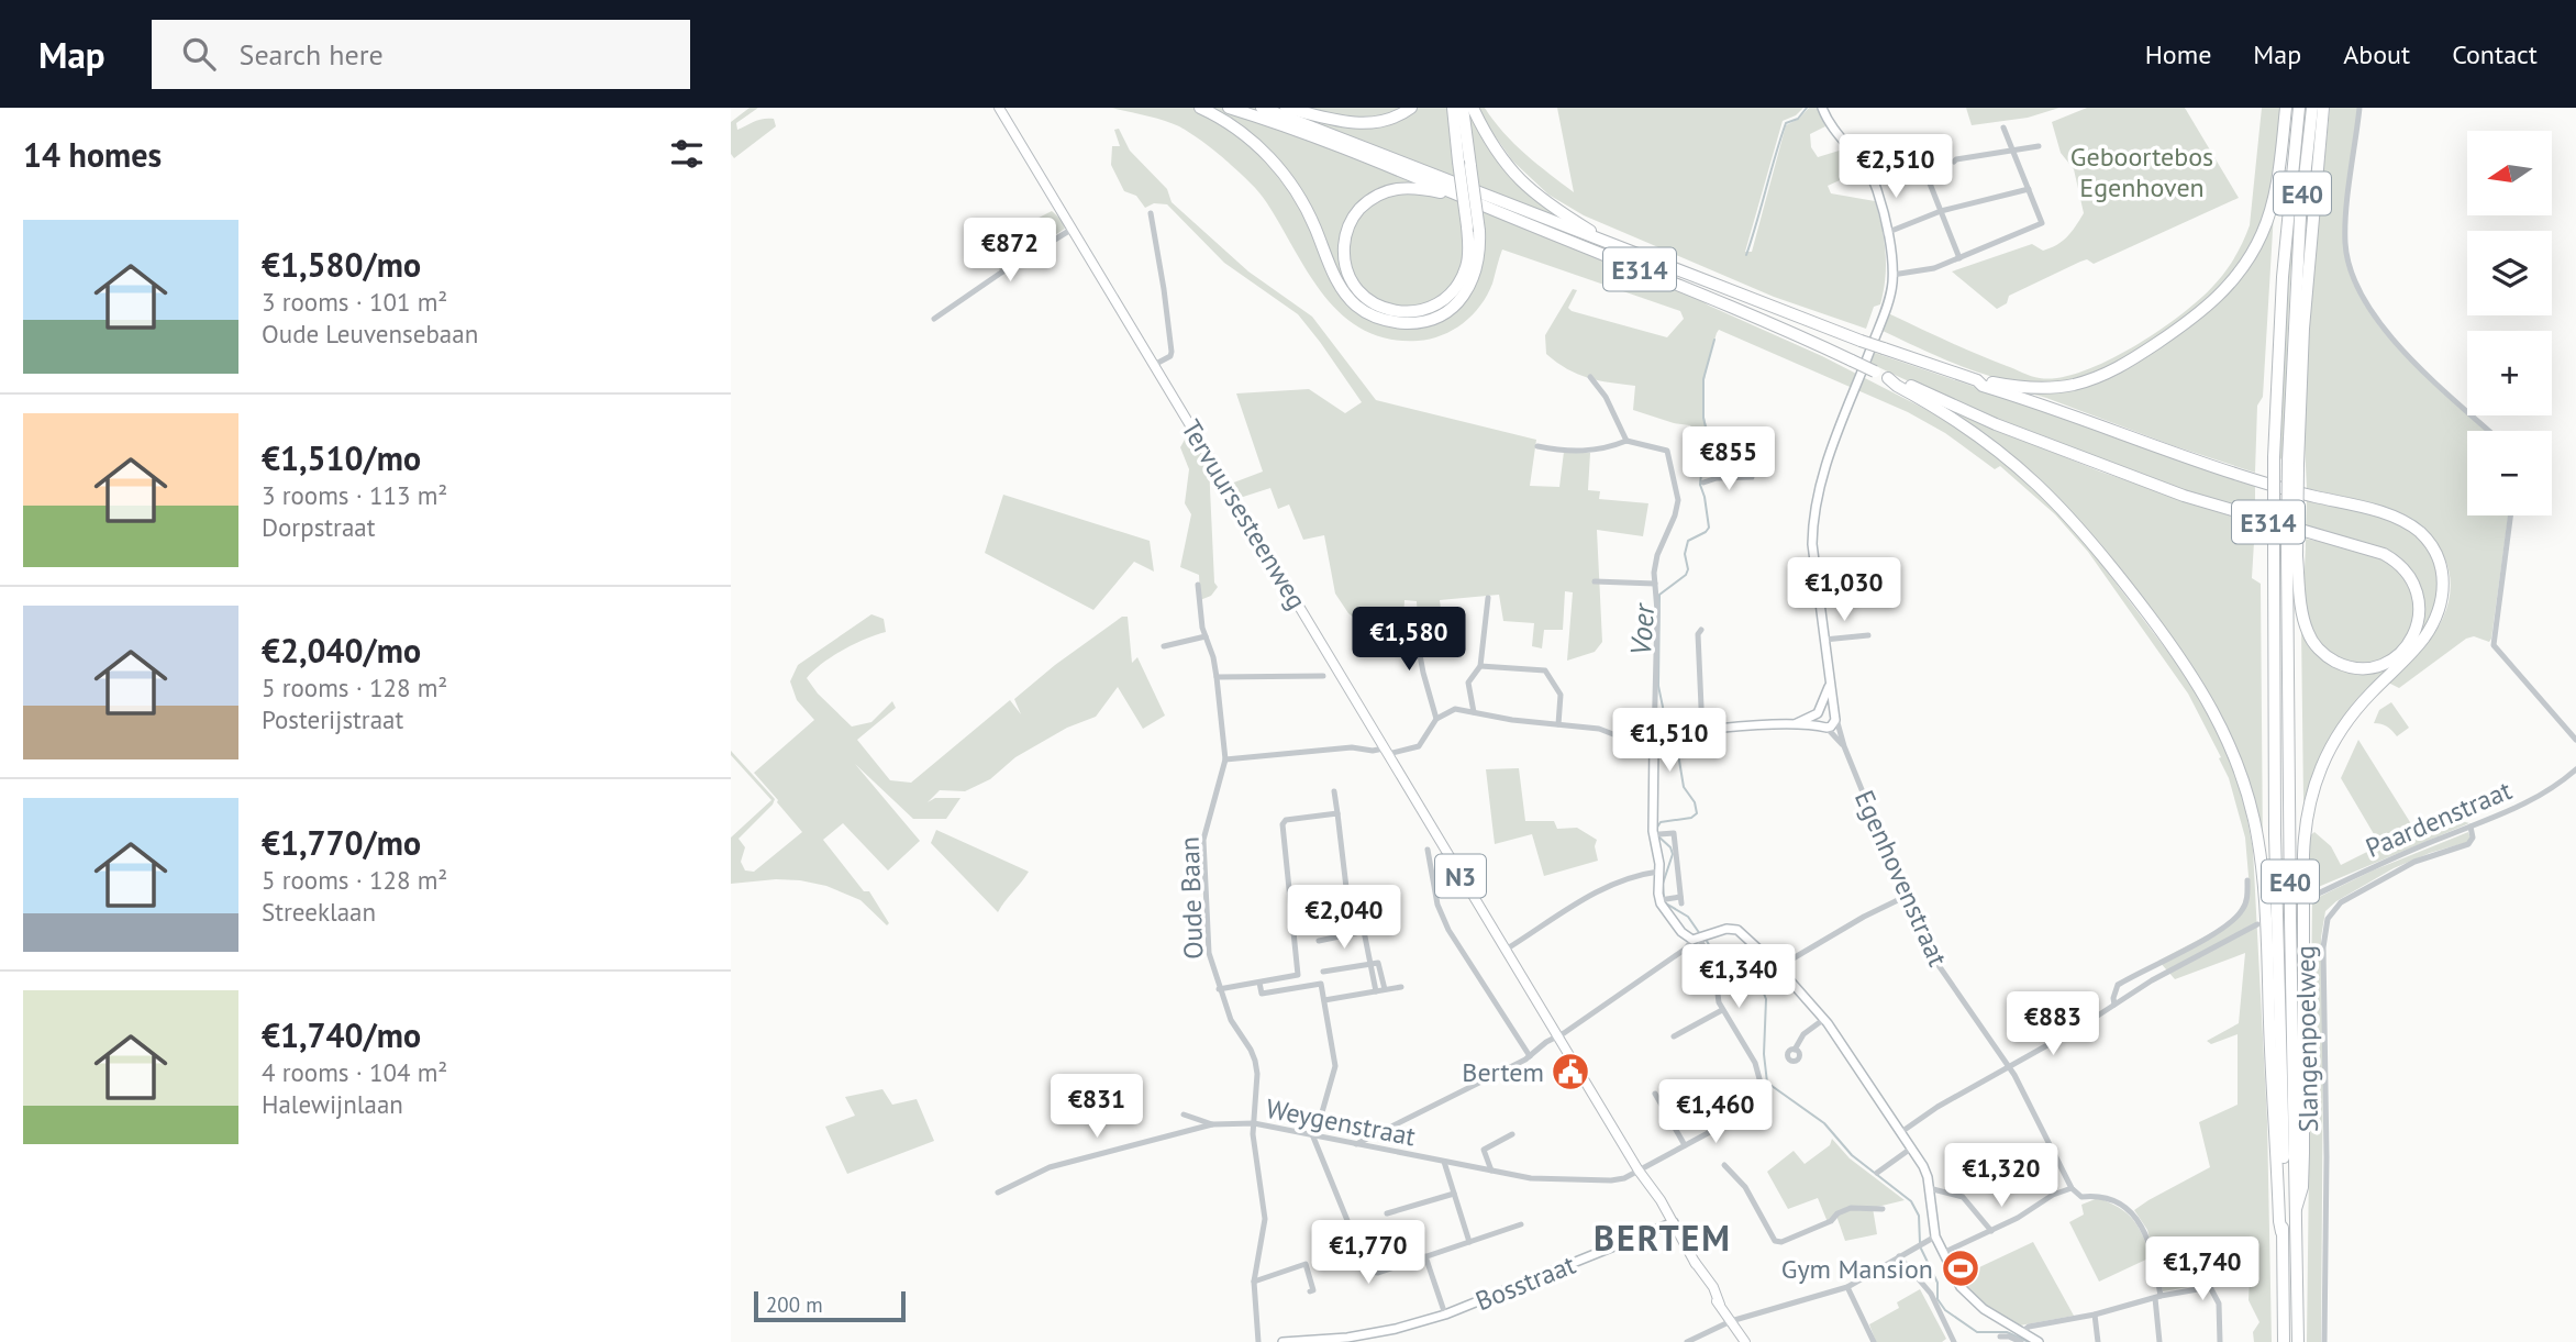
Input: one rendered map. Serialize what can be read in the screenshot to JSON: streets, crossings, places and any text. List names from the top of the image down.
{
  "streets": {
    "highway": ["E40", "E314"],
    "main road": ["Tervuursesteenweg", "N3"],
    "street": [
      "Paardenstraat",
      "Egenhovenstraat",
      "Oude Baan",
      "Slangenpoelweg",
      "Weygenstraat",
      "Bosstraat"
    ]
  },
  "crossings": [
    ["E40", "E314"],
    ["Tervuursesteenweg", "Weygenstraat"],
    ["Tervuursesteenweg", "Bosstraat"],
    ["Paardenstraat", "Slangenpoelweg"],
    ["Oude Baan", "Weygenstraat"]
  ],
  "districts": ["BERTEM"],
  "water": ["Voer"],
  "parks": ["Geboortebos Egenhoven"],
  "places": {
    "public building": ["Bertem"],
    "sports": ["Gym Mansion"]
  },
  "scale_bar": "200 m",
  "north": "left",
  "page": {
    "header": "Map",
    "search": "Search here",
    "nav": [
      "Home",
      "Map",
      "About",
      "Contact"
    ],
    "heading": "14 homes",
    "map_buttons": ["+", "−"],
    "price": [
      "€2,510",
      "€872",
      "€855",
      "€1,030",
      "€1,580",
      "€1,510",
      "€2,040",
      "€1,340",
      "€883",
      "€831",
      "€1,460",
      "€1,320",
      "€1,770",
      "€1,740"
    ],
    "list": [
      {
        "name": "€1,580/mo",
        "note": "3 rooms · 101 m² · Oude Leuvensebaan"
      },
      {
        "name": "€1,510/mo",
        "note": "3 rooms · 113 m² · Dorpstraat"
      },
      {
        "name": "€2,040/mo",
        "note": "5 rooms · 128 m² · Posterijstraat"
      },
      {
        "name": "€1,770/mo",
        "note": "5 rooms · 128 m² · Streeklaan"
      },
      {
        "name": "€1,740/mo",
        "note": "4 rooms · 104 m² · Halewijnlaan"
      }
    ],
    "scale": "200 m"
  }
}
